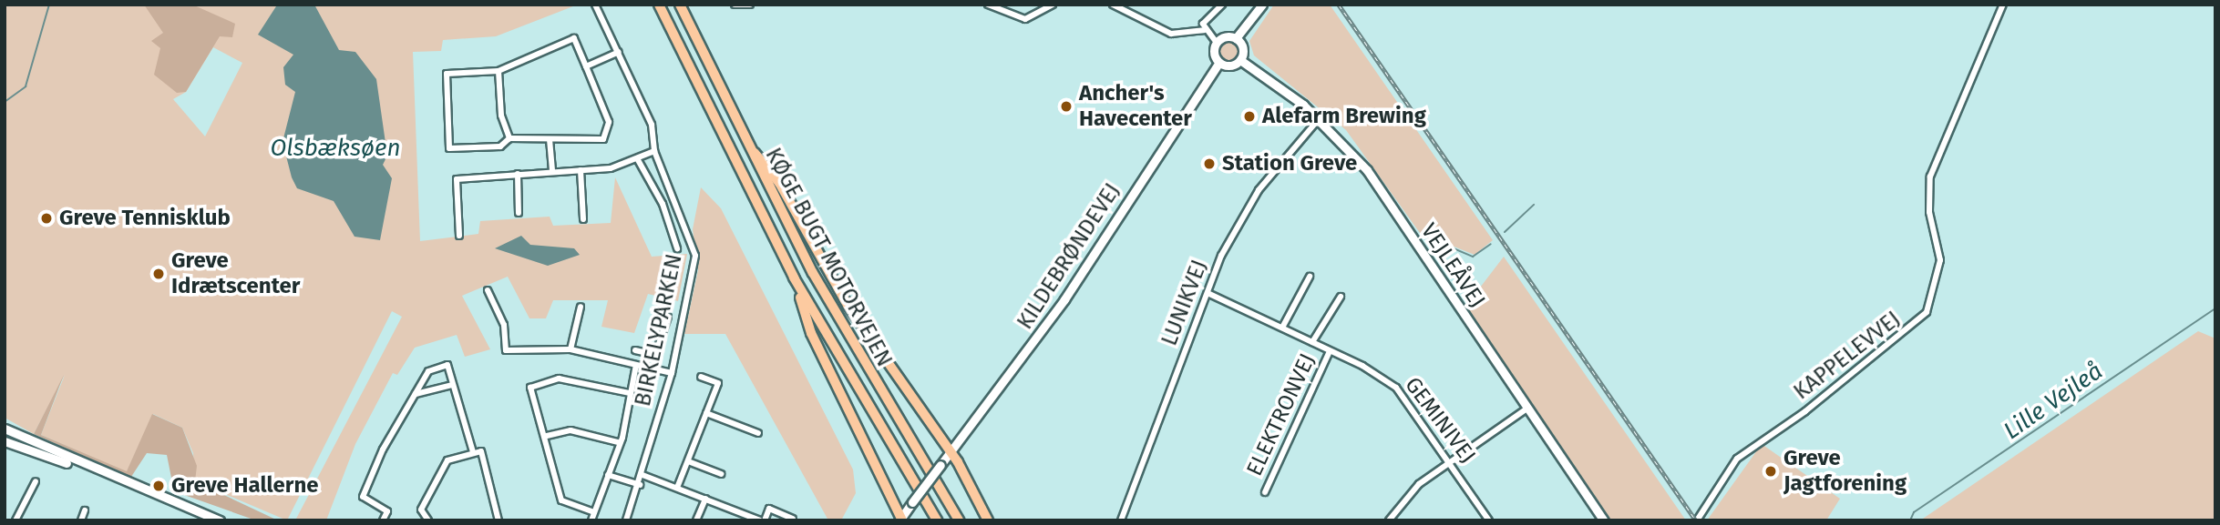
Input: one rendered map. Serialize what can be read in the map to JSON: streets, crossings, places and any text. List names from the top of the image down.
{
  "streets": {
    "highway": ["KØGE BUGT MOTORVEJEN"],
    "street": [
      "KILDEBRØNDEVEJ",
      "VEJLEÅVEJ",
      "LUNIKVEJ",
      "BIRKELYPARKEN",
      "KAPPELEVVEJ",
      "ELEKTRONVEJ",
      "GEMINIVEJ"
    ]
  },
  "crossings": [
    ["VEJLEÅVEJ", "LUNIKVEJ"],
    ["LUNIKVEJ", "GEMINIVEJ"],
    ["ELEKTRONVEJ", "GEMINIVEJ"]
  ],
  "water": ["Olsbæksøen", "Lille Vejleå"],
  "places": [
    "Ancher's Havecenter",
    "Alefarm Brewing",
    "Station Greve",
    "Greve Tennisklub",
    "Greve Idrætscenter",
    "Greve Jagtforening",
    "Greve Hallerne"
  ]
}
